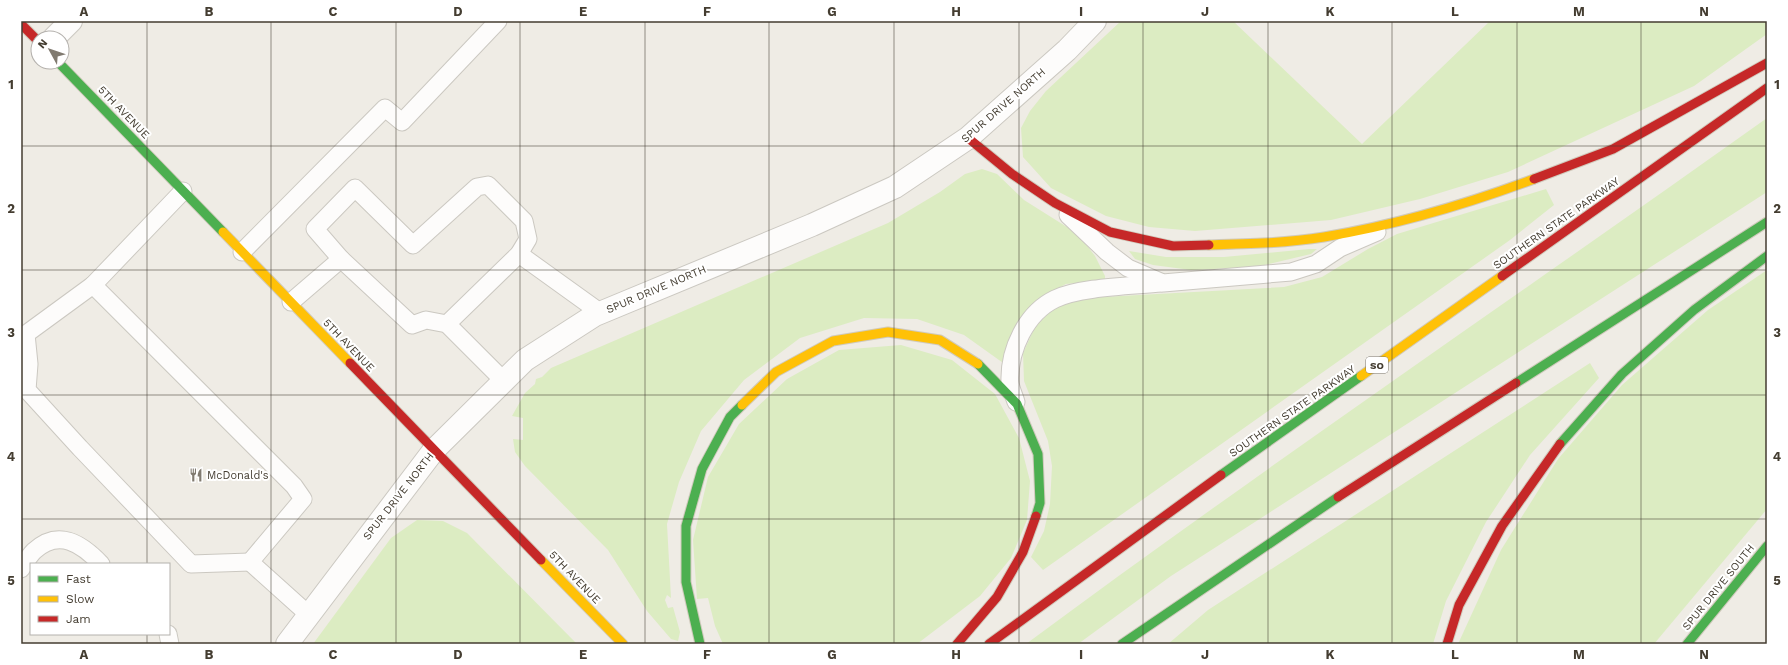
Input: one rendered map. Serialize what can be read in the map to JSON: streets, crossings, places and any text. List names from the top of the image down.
{
  "streets": {
    "main road": [
      "5TH AVENUE",
      "SOUTHERN STATE PARKWAY",
      "SO",
      "SPUR DRIVE SOUTH"
    ],
    "street": ["SPUR DRIVE NORTH"]
  },
  "crossings": [
    ["SPUR DRIVE NORTH", "5TH AVENUE"]
  ],
  "places": {
    "restaurant": ["McDonald's"]
  },
  "legend": ["Fast", "Slow", "Jam"],
  "north": "top left",
  "grid": {
    "columns": [
      "A",
      "B",
      "C",
      "D",
      "E",
      "F",
      "G",
      "H",
      "I",
      "J",
      "K",
      "L",
      "M",
      "N"
    ],
    "rows": [
      "1",
      "2",
      "3",
      "4",
      "5"
    ]
  }
}
